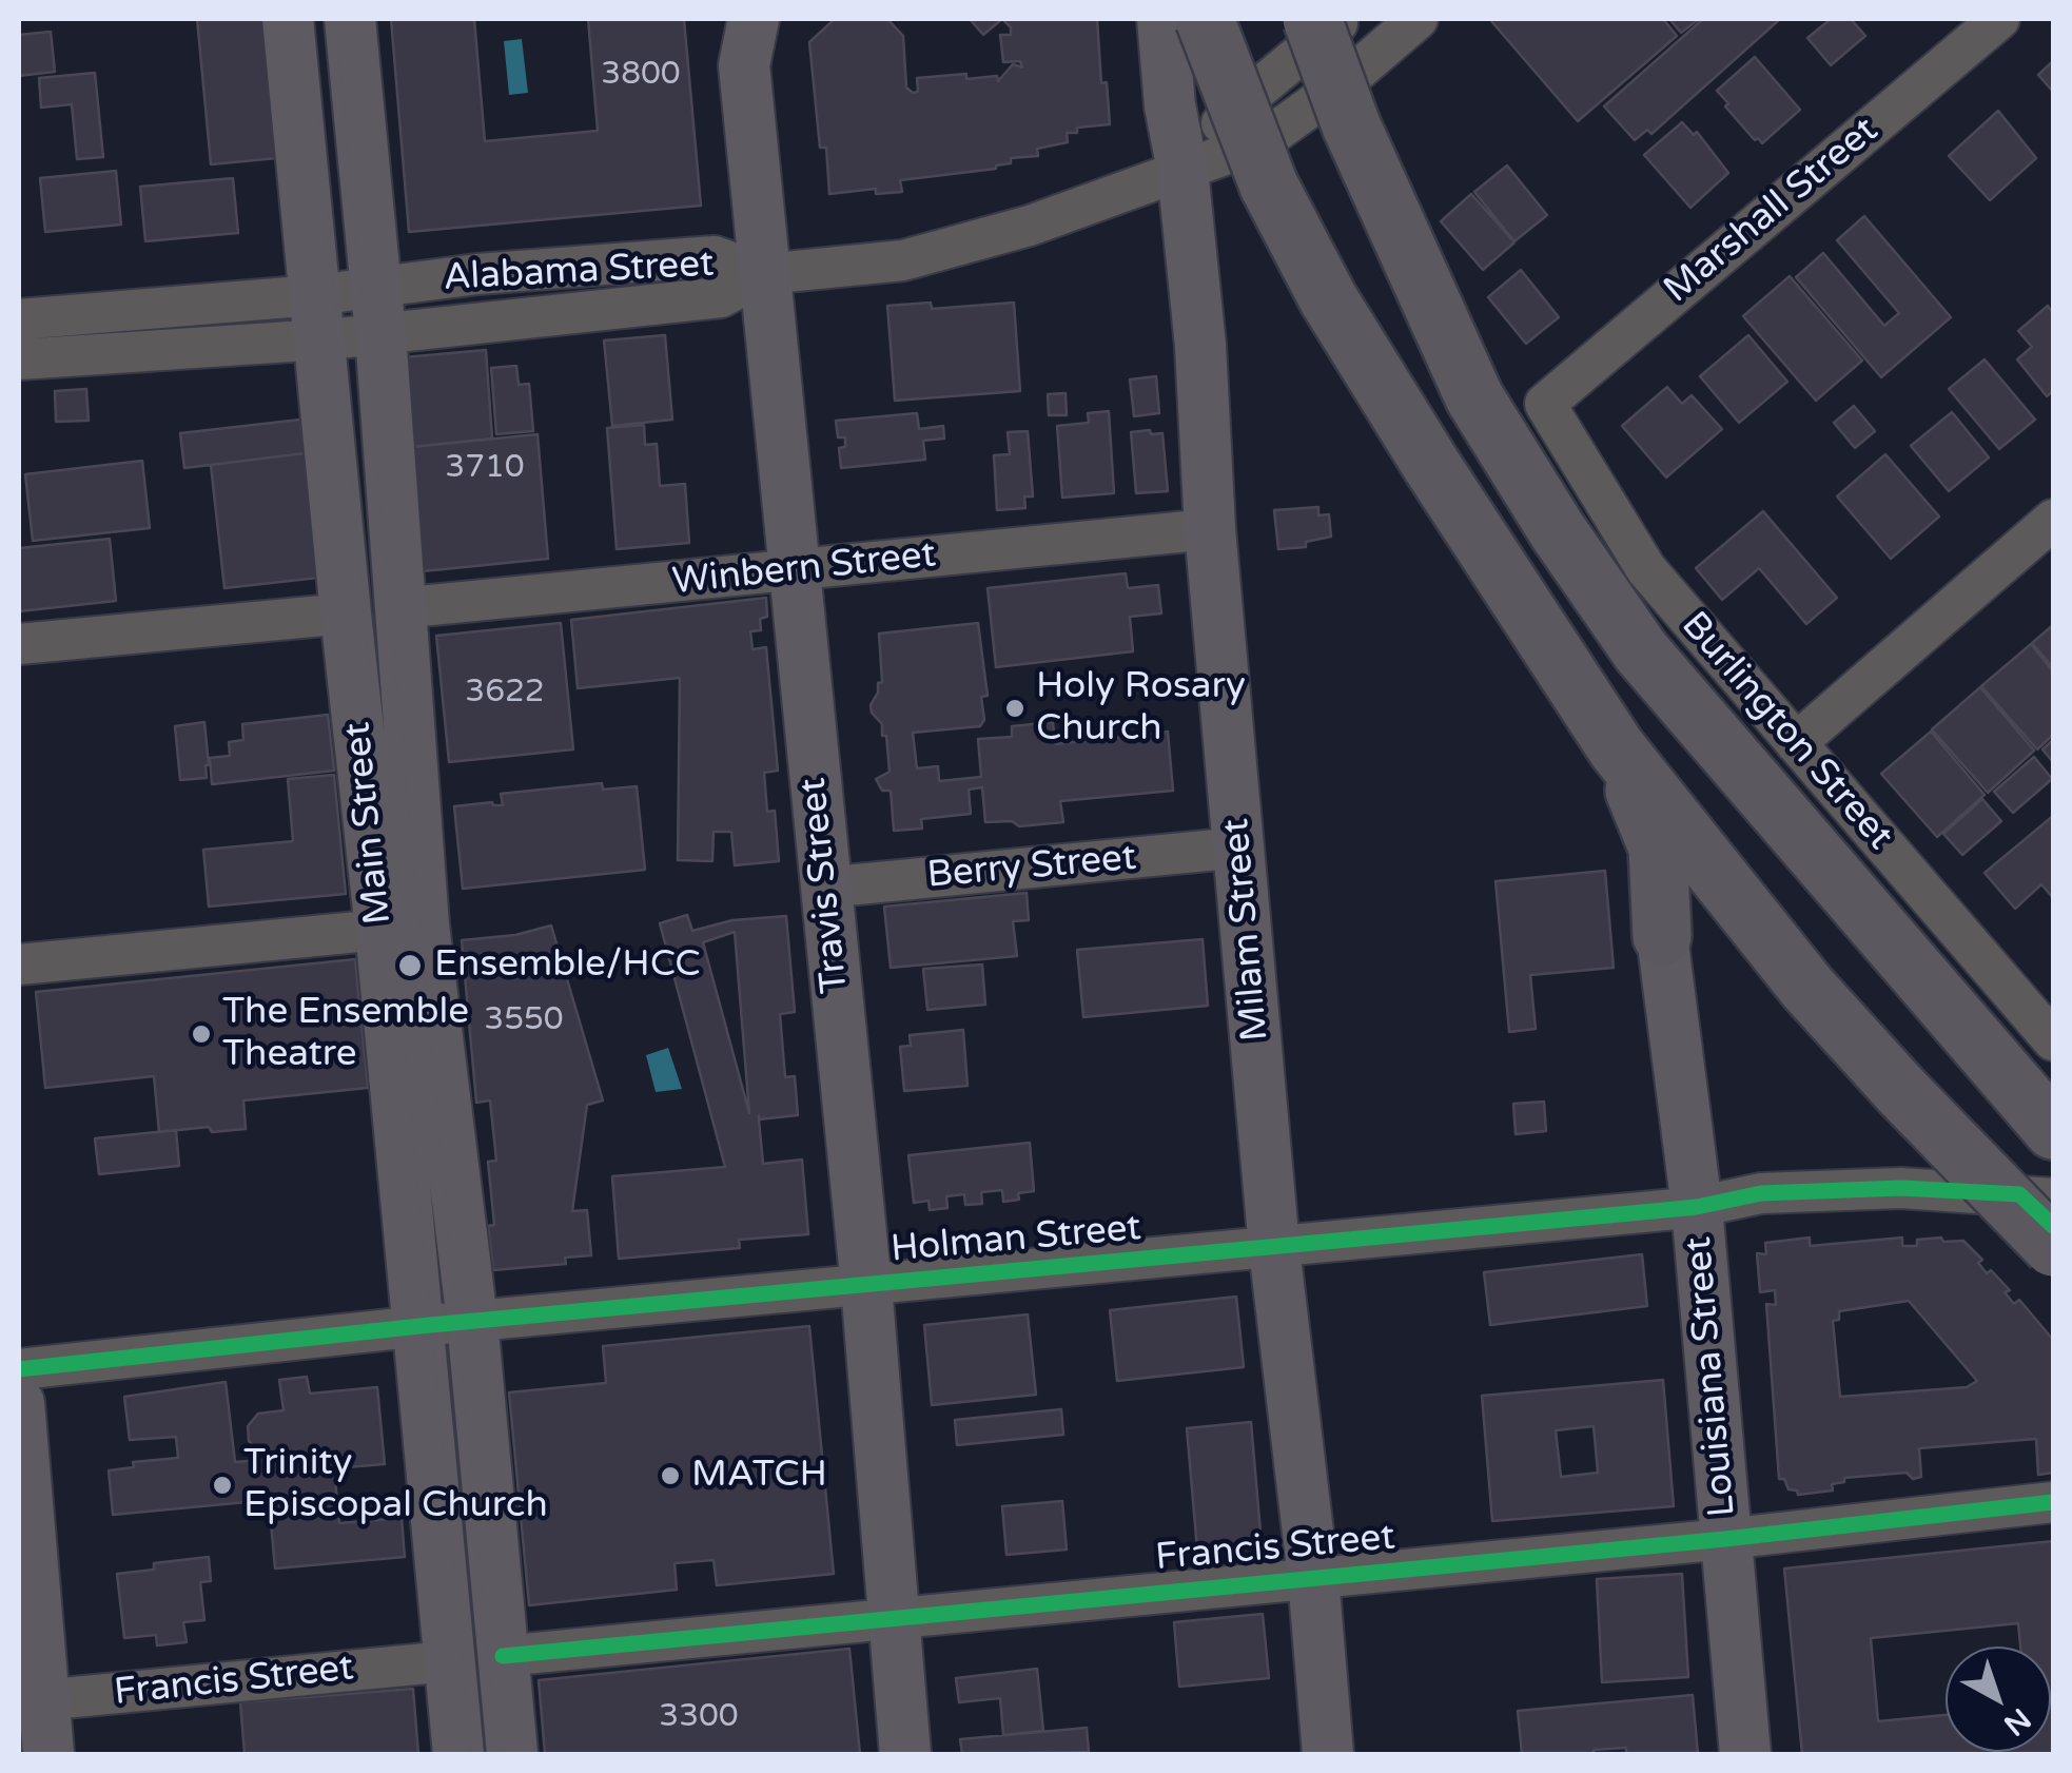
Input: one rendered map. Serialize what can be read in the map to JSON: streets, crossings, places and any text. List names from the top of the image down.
{
  "streets": {
    "main road": [
      "Main Street",
      "Travis Street",
      "Milam Street",
      "Louisiana Street"
    ],
    "street": [
      "Marshall Street",
      "Alabama Street",
      "Winbern Street",
      "Burlington Street",
      "Berry Street",
      "Holman Street",
      "Francis Street"
    ]
  },
  "crossings": [
    ["Marshall Street", "Burlington Street"],
    ["Alabama Street", "Main Street"],
    ["Alabama Street", "Travis Street"],
    ["Winbern Street", "Main Street"],
    ["Winbern Street", "Travis Street"],
    ["Winbern Street", "Milam Street"],
    ["Main Street", "Holman Street"],
    ["Main Street", "Francis Street"],
    ["Berry Street", "Travis Street"],
    ["Berry Street", "Milam Street"],
    ["Travis Street", "Holman Street"],
    ["Travis Street", "Francis Street"],
    ["Milam Street", "Holman Street"],
    ["Milam Street", "Francis Street"],
    ["Holman Street", "Louisiana Street"],
    ["Louisiana Street", "Francis Street"]
  ],
  "places": [
    "Holy Rosary Church",
    "Ensemble/HCC",
    "The Ensemble Theatre",
    "MATCH",
    "Trinity Episcopal Church"
  ],
  "house_numbers": [
    "3800",
    "3710",
    "3622",
    "3550",
    "3300"
  ],
  "north": "bottom right"
}
